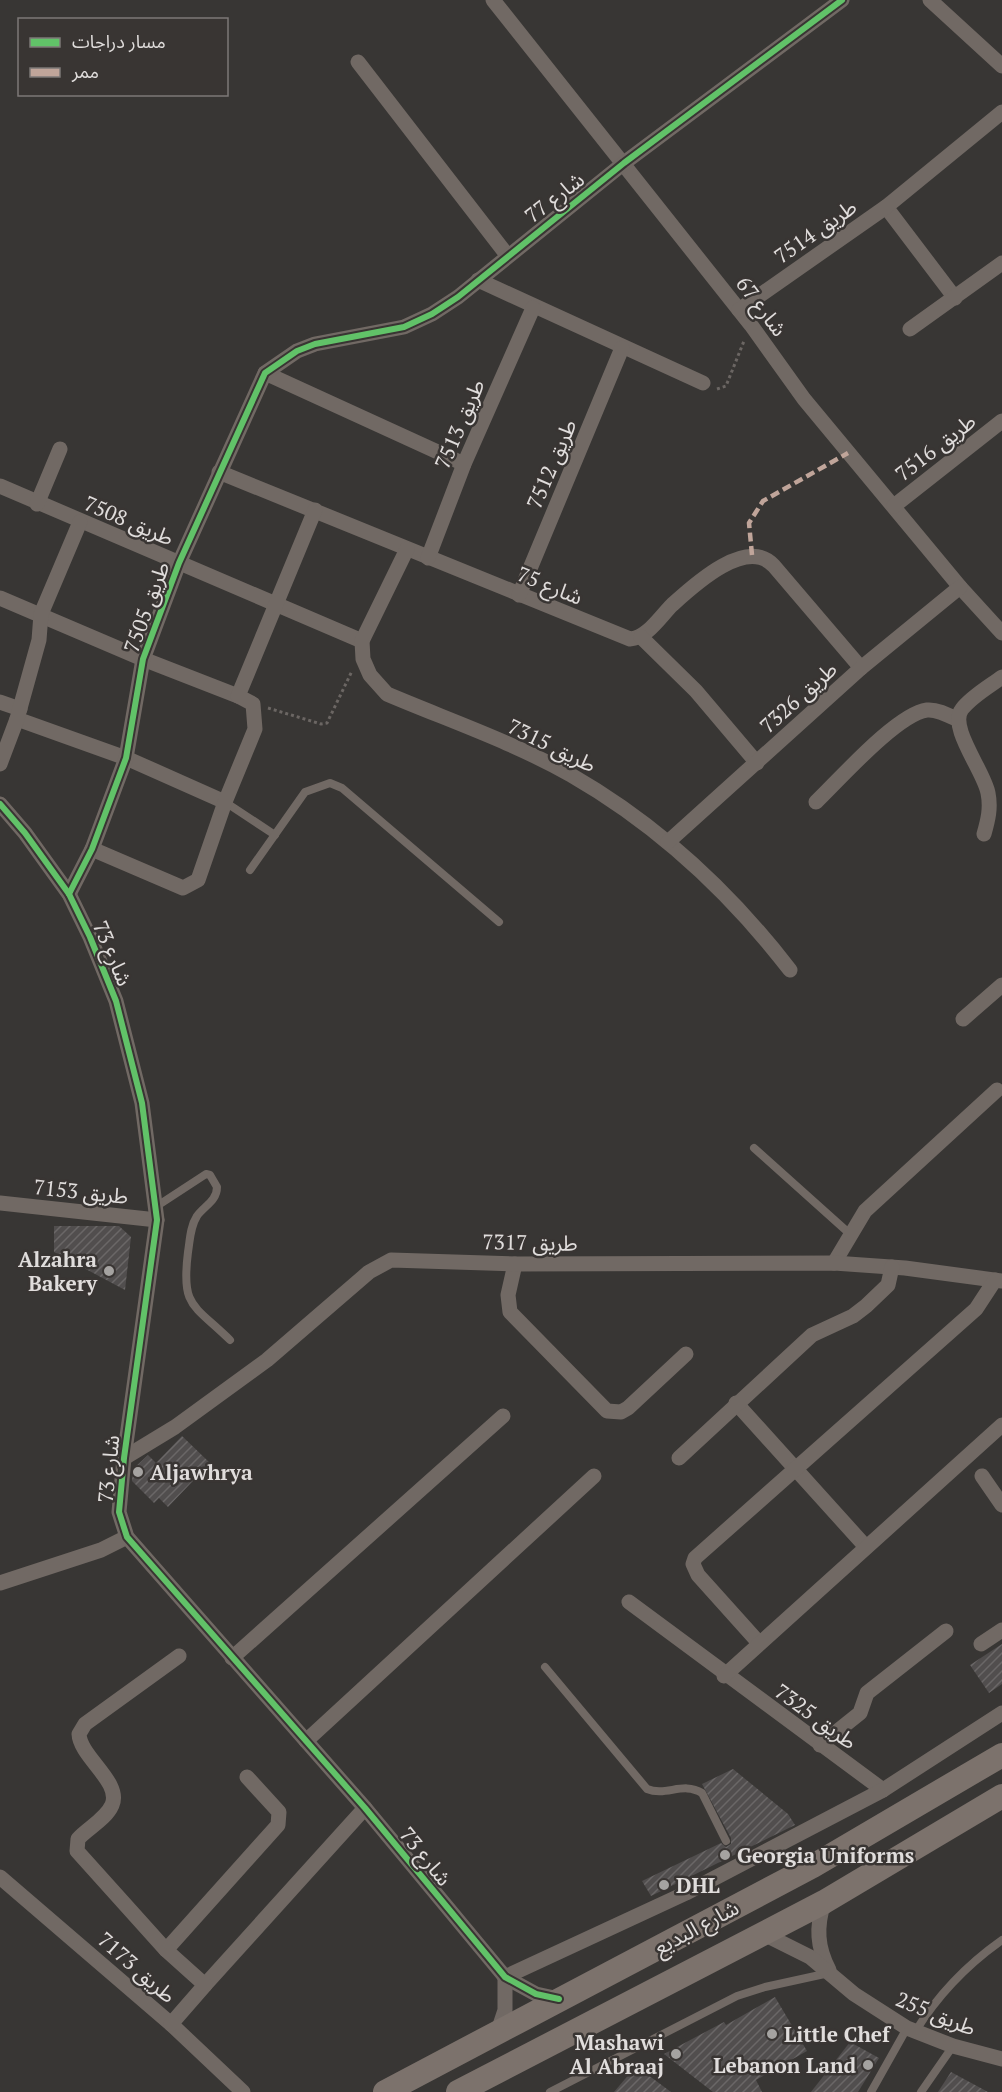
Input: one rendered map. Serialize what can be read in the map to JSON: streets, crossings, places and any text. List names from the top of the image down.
{
  "streets": {
    "main road": ["شارع البديع"],
    "street": [
      "شارع 77",
      "طريق 7514",
      "شارع 67",
      "طريق 7513",
      "طريق 7516",
      "طريق 7512",
      "طريق 7508",
      "شارع 75",
      "طريق 7505",
      "طريق 7326",
      "طريق 7315",
      "شارع 73",
      "طريق 7153",
      "طريق 7317",
      "طريق 7325",
      "طريق 7173",
      "طريق 255"
    ]
  },
  "crossings": [
    ["شارع 77", "شارع 67"],
    ["شارع 77", "طريق 7505"],
    ["طريق 7514", "شارع 67"],
    ["شارع 67", "طريق 7516"],
    ["شارع 67", "طريق 7326"],
    ["طريق 7513", "شارع 75"],
    ["طريق 7512", "شارع 75"],
    ["طريق 7508", "طريق 7505"],
    ["شارع 75", "طريق 7505"],
    ["طريق 7505", "شارع 73"],
    ["طريق 7326", "طريق 7315"],
    ["شارع 73", "طريق 7153"],
    ["شارع 73", "طريق 7317"],
    ["شارع 73", "شارع البديع"],
    ["شارع البديع", "طريق 255"]
  ],
  "places": [
    "Alzahra Bakery",
    "Aljawhrya",
    "Georgia Uniforms",
    "DHL",
    "Little Chef",
    "Mashawi Al Abraaj",
    "Lebanon Land"
  ],
  "legend": ["مسار دراجات", "ممر"]
}
